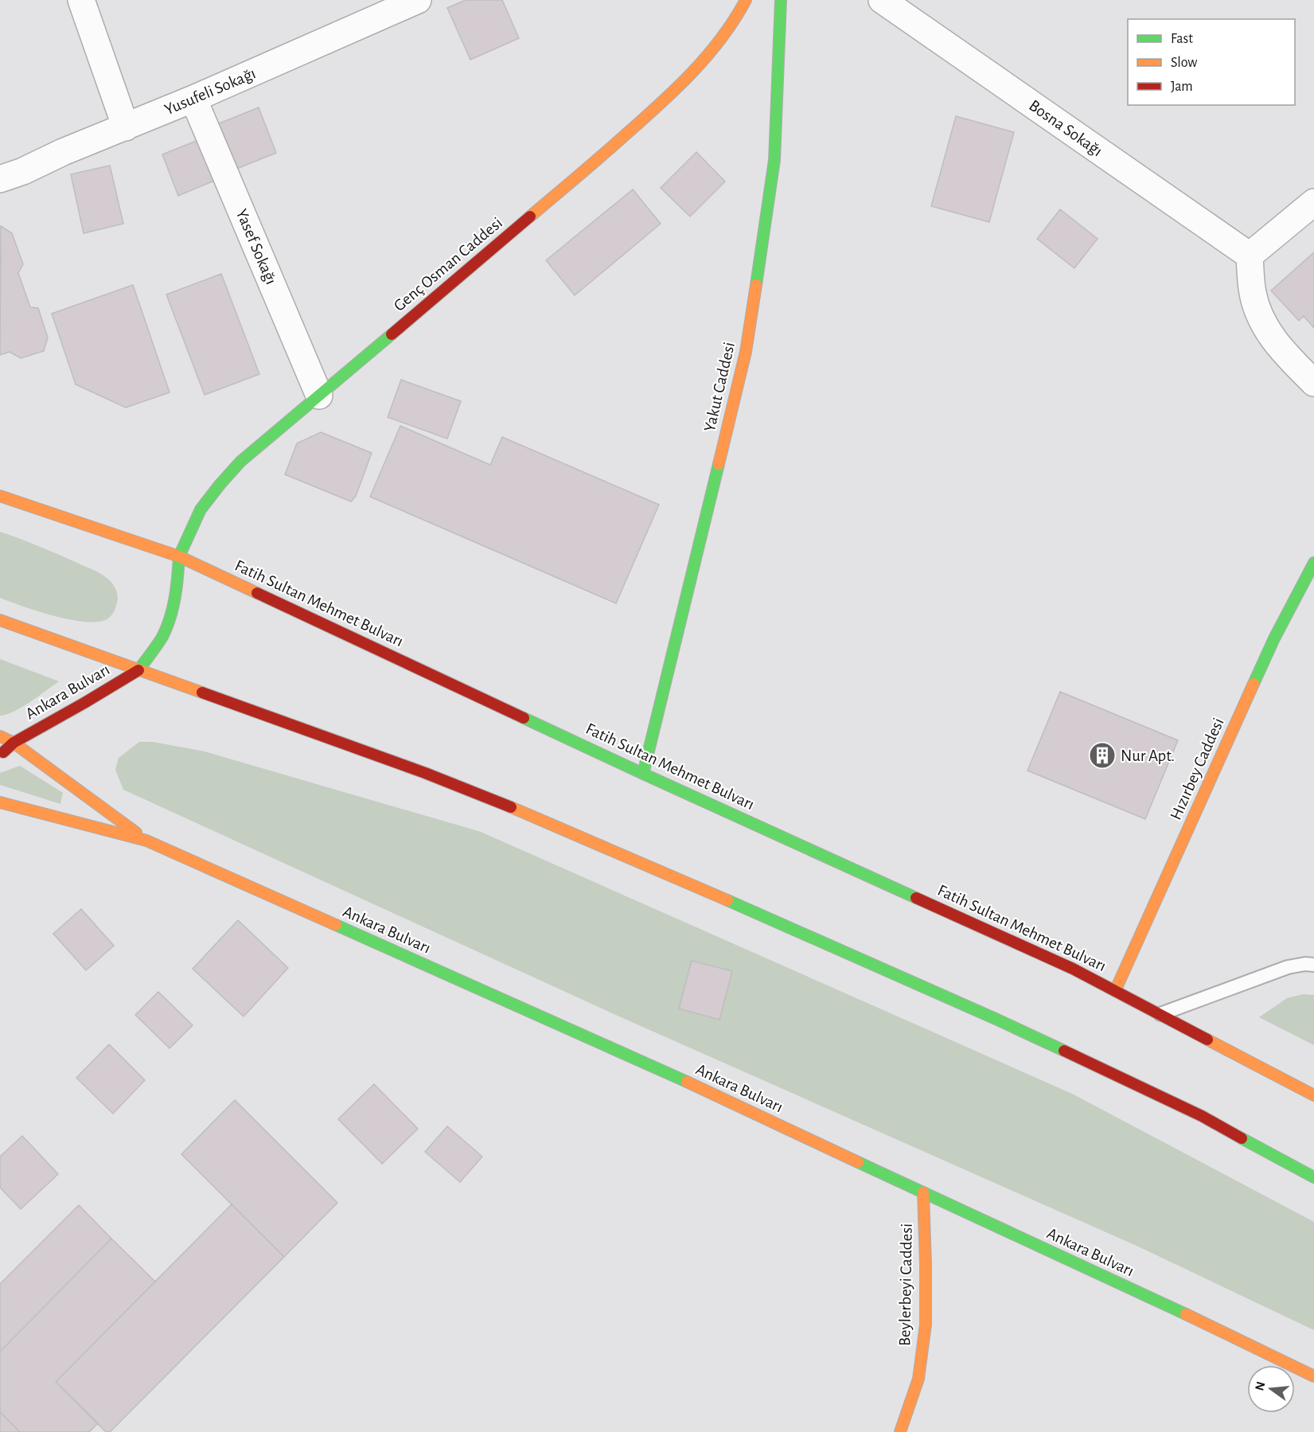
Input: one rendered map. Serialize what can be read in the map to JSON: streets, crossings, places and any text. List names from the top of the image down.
{
  "streets": {
    "main road": [
      "Genç Osman Caddesi",
      "Yakut Caddesi",
      "Fatih Sultan Mehmet Bulvarı",
      "Ankara Bulvarı",
      "Hızırbey Caddesi",
      "Beylerbeyi Caddesi"
    ],
    "street": ["Yusufeli Sokağı", "Bosna Sokağı", "Yasef Sokağı"]
  },
  "crossings": [
    ["Yusufeli Sokağı", "Yasef Sokağı"],
    ["Yasef Sokağı", "Genç Osman Caddesi"],
    ["Genç Osman Caddesi", "Fatih Sultan Mehmet Bulvarı"],
    ["Genç Osman Caddesi", "Ankara Bulvarı"],
    ["Yakut Caddesi", "Fatih Sultan Mehmet Bulvarı"],
    ["Fatih Sultan Mehmet Bulvarı", "Hızırbey Caddesi"],
    ["Ankara Bulvarı", "Beylerbeyi Caddesi"]
  ],
  "places": {
    "building": ["Nur Apt."]
  },
  "legend": ["Fast", "Slow", "Jam"],
  "north": "left"
}
